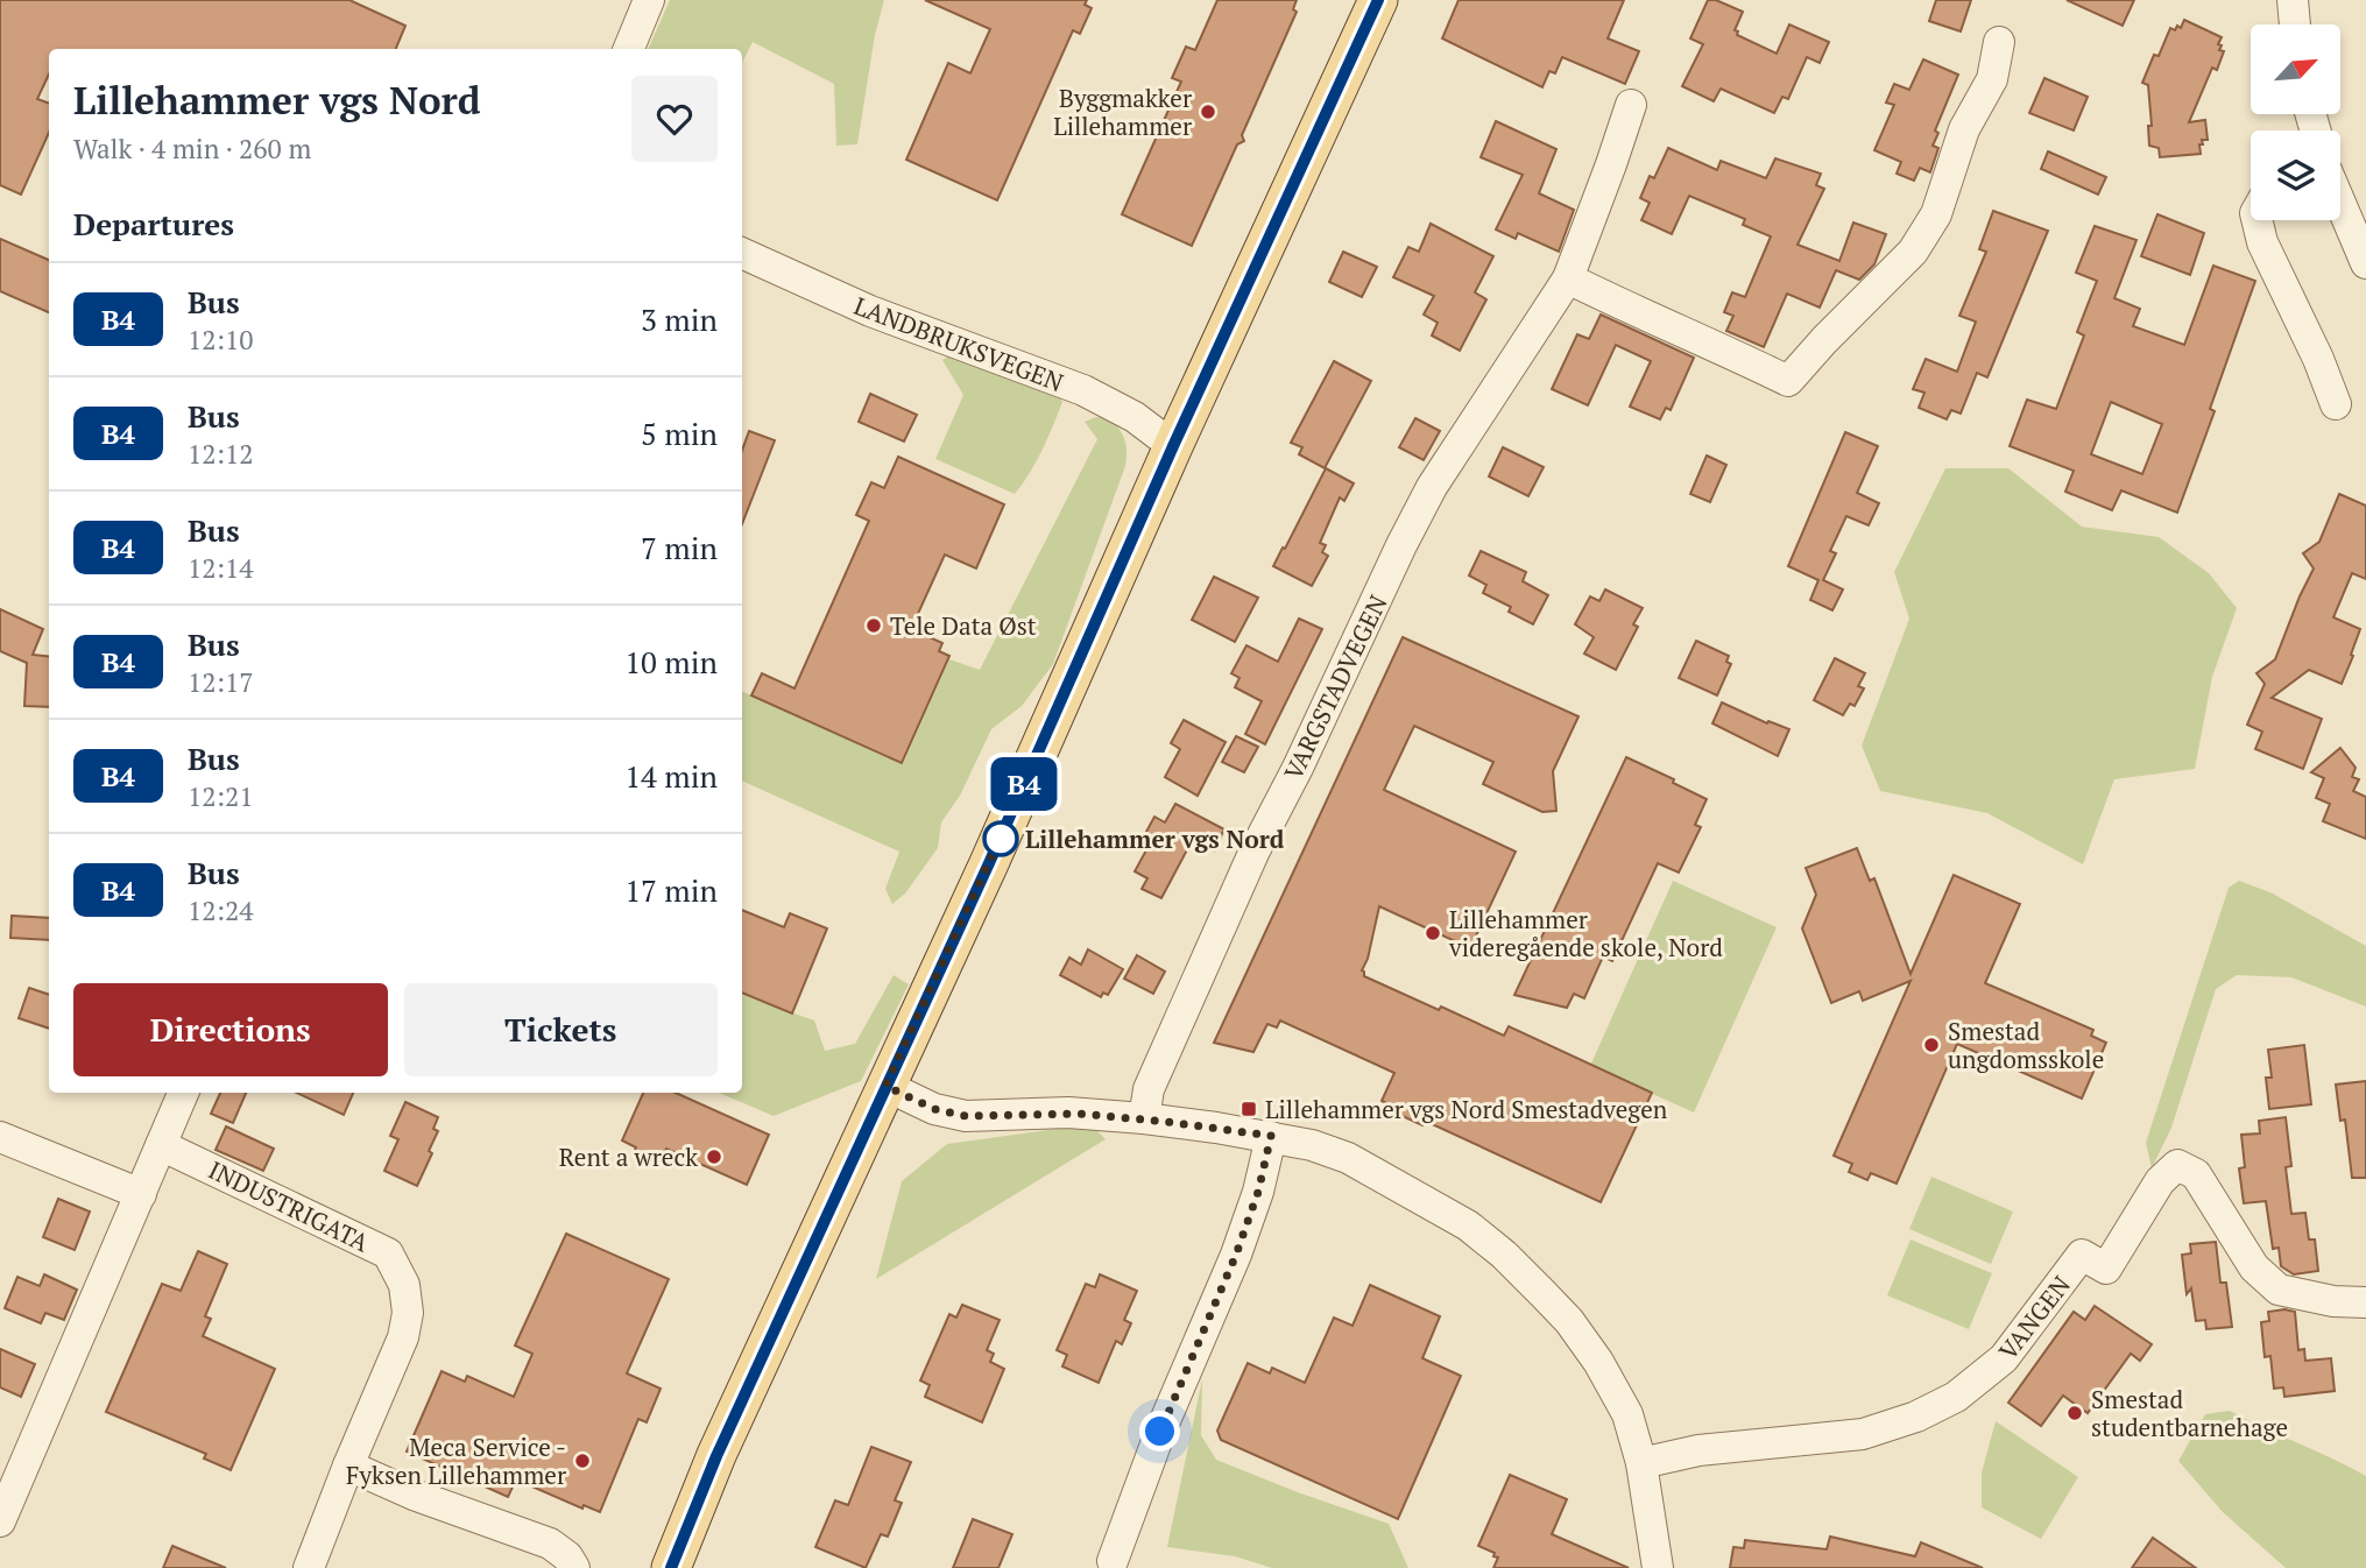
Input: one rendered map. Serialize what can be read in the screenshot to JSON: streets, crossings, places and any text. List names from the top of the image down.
{
  "streets": {
    "street": [
      "LANDBRUKSVEGEN",
      "VARGSTADVEGEN",
      "INDUSTRIGATA",
      "VANGEN"
    ]
  },
  "places": {
    "other": [
      "Byggmakker Lillehammer",
      "Tele Data Øst",
      "Lillehammer vgs Nord",
      "Lillehammer videregående skole, Nord",
      "Smestad ungdomsskole",
      "Rent a wreck",
      "Smestad studentbarnehage",
      "Meca Service - Fyksen Lillehammer"
    ],
    "transit": ["Lillehammer vgs Nord Smestadvegen"]
  },
  "lines": ["bus line B4"],
  "north": "top right",
  "page": {
    "on_map": "B4",
    "heading": [
      ["Lillehammer vgs Nord", "Walk · 4 min · 260 m"],
      "Departures"
    ],
    "list": [
      {
        "mark": "B4",
        "name": "Bus",
        "note": "12:10",
        "value": "3 min"
      },
      {
        "mark": "B4",
        "name": "Bus",
        "note": "12:12",
        "value": "5 min"
      },
      {
        "mark": "B4",
        "name": "Bus",
        "note": "12:14",
        "value": "7 min"
      },
      {
        "mark": "B4",
        "name": "Bus",
        "note": "12:17",
        "value": "10 min"
      },
      {
        "mark": "B4",
        "name": "Bus",
        "note": "12:21",
        "value": "14 min"
      },
      {
        "mark": "B4",
        "name": "Bus",
        "note": "12:24",
        "value": "17 min"
      }
    ],
    "buttons": ["Directions", "Tickets"]
  }
}
